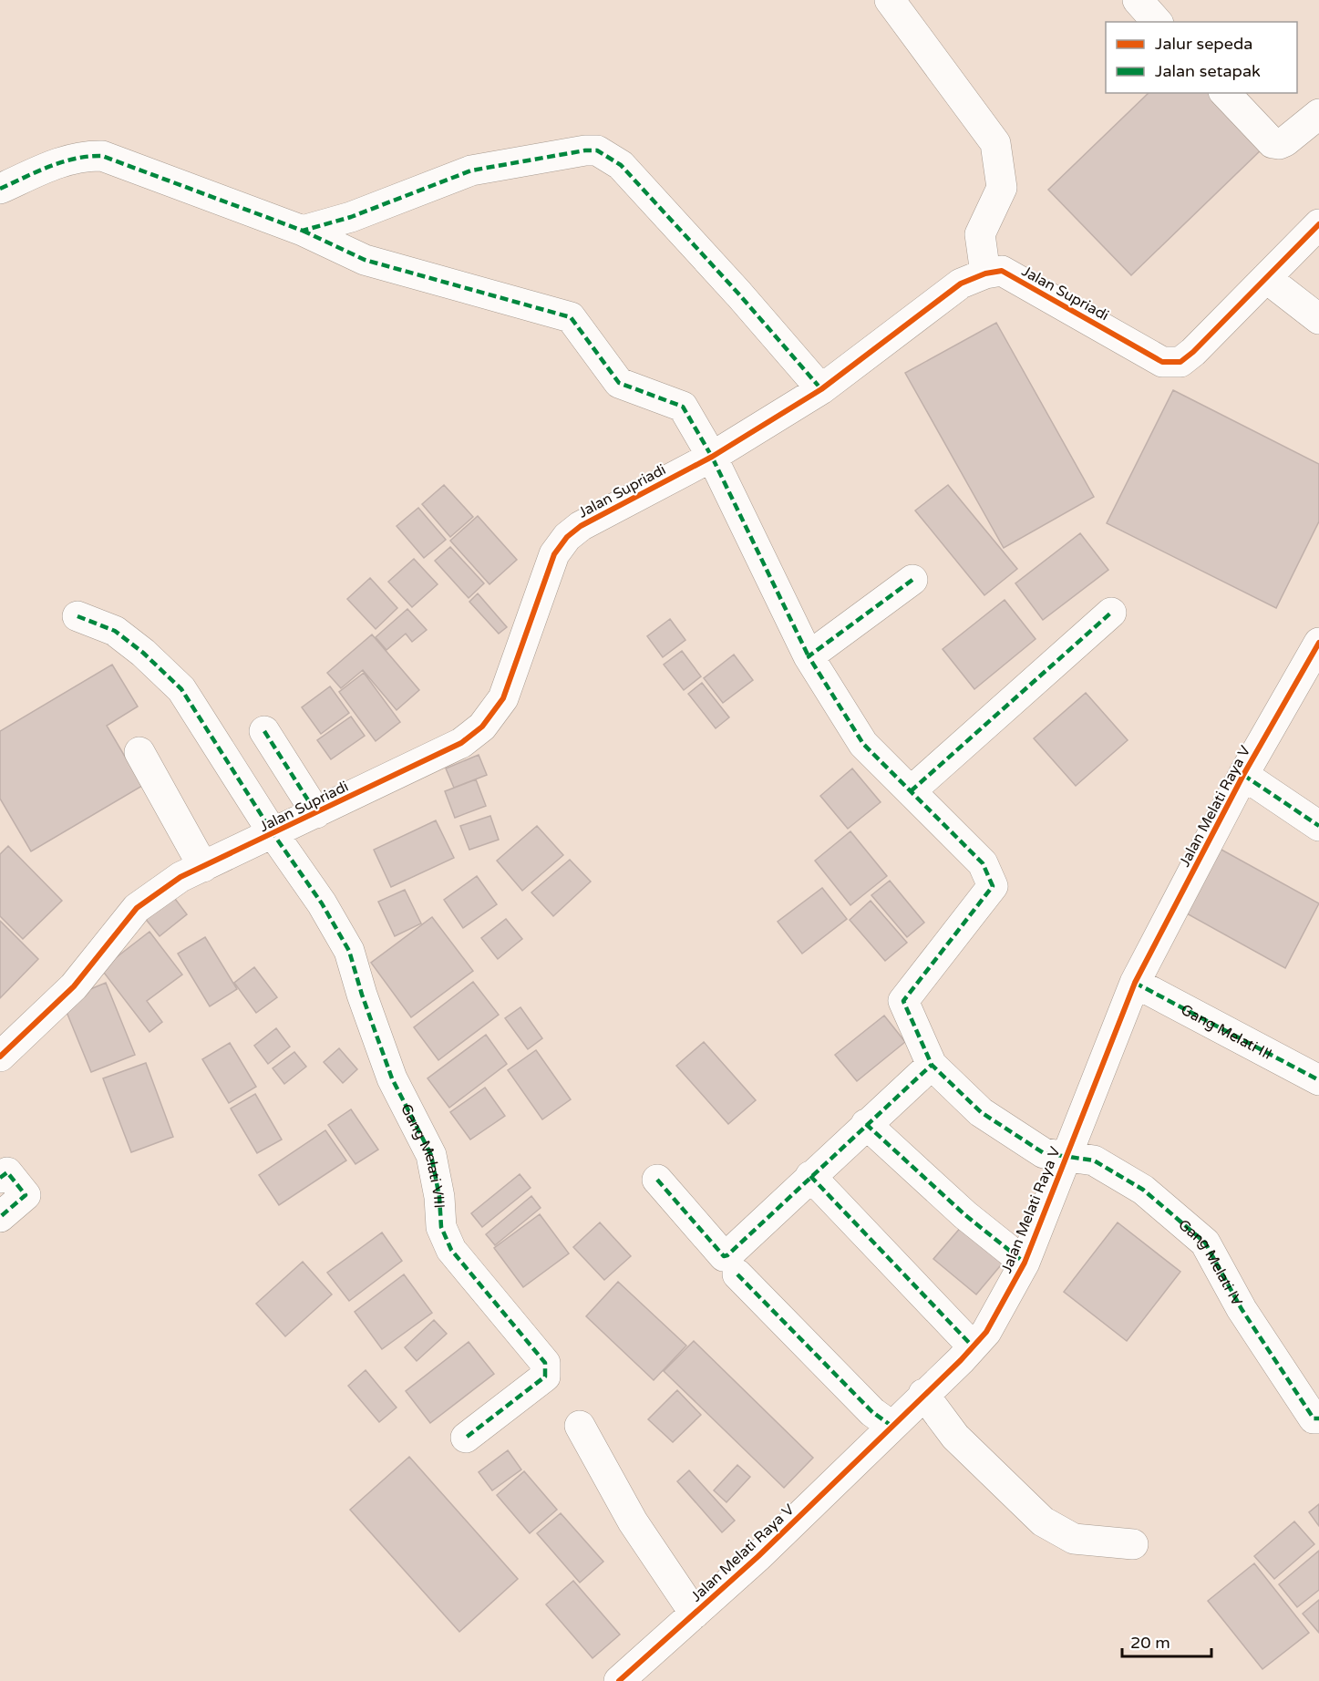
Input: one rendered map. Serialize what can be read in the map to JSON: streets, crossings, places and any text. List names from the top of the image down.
{
  "streets": {
    "street": [
      "Jalan Supriadi",
      "Jalan Melati Raya V",
      "Gang Melati III",
      "Gang Melati VIII",
      "Gang Melati IV"
    ]
  },
  "crossings": [
    ["Jalan Supriadi", "Gang Melati VIII"],
    ["Jalan Melati Raya V", "Gang Melati III"],
    ["Jalan Melati Raya V", "Gang Melati IV"]
  ],
  "legend": ["Jalur sepeda", "Jalan setapak"],
  "scale_bar": "20 m"
}
